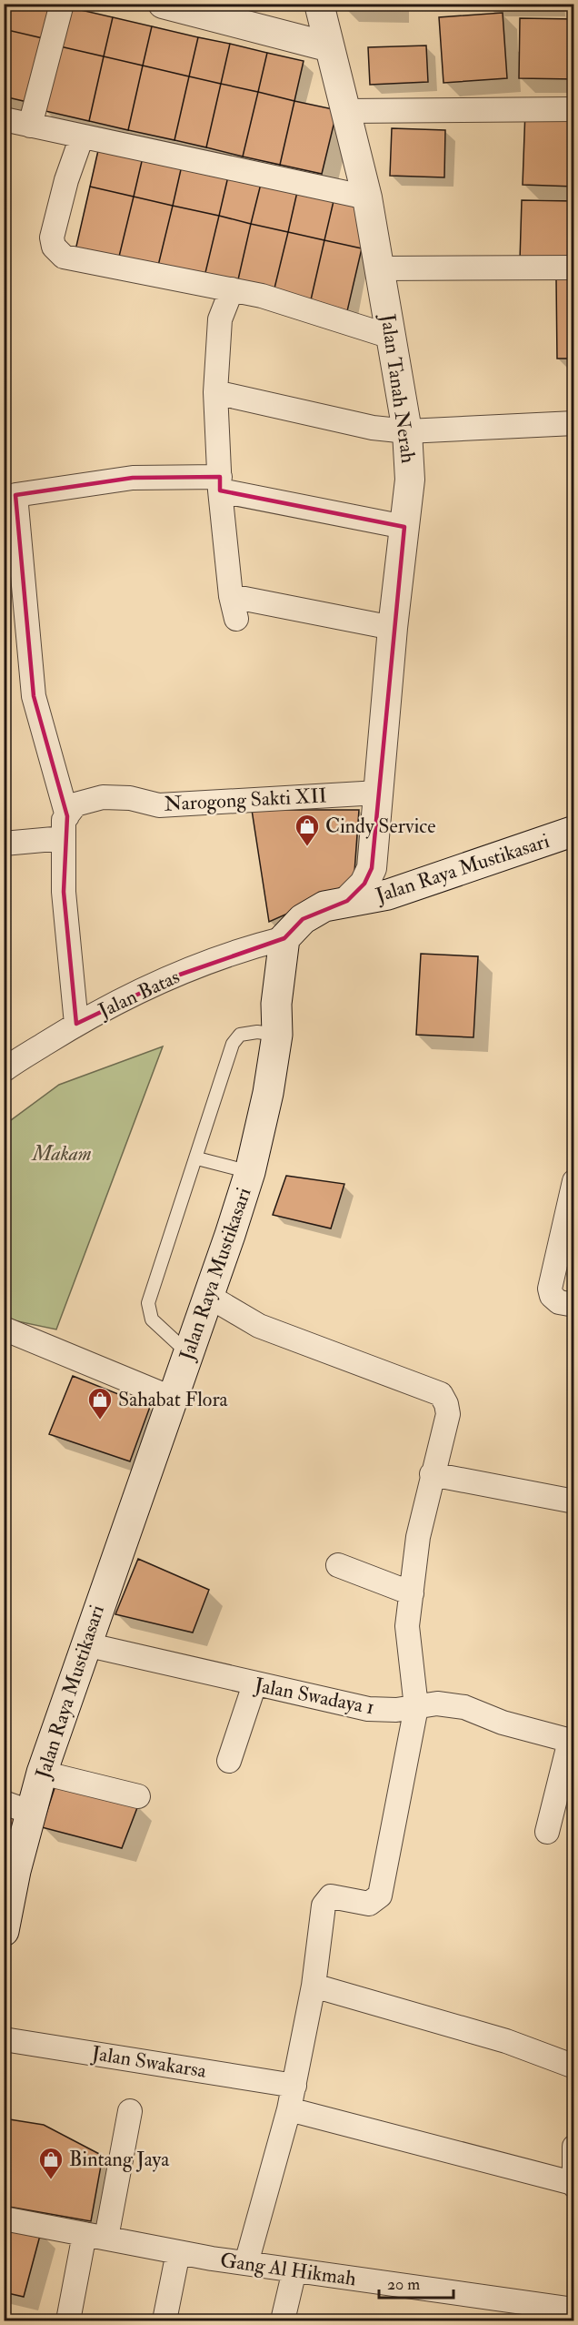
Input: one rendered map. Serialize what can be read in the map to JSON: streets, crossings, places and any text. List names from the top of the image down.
{
  "streets": {
    "main road": ["Jalan Raya Mustikasari"],
    "street": [
      "Jalan Tanah Nerah",
      "Narogong Sakti XII",
      "Jalan Batas",
      "Jalan Swadaya 1",
      "Jalan Swakarsa",
      "Gang Al Hikmah"
    ]
  },
  "crossings": [
    ["Jalan Tanah Nerah", "Narogong Sakti XII"],
    ["Jalan Tanah Nerah", "Jalan Raya Mustikasari"],
    ["Jalan Raya Mustikasari", "Jalan Batas"],
    ["Jalan Raya Mustikasari", "Jalan Swadaya 1"]
  ],
  "parks": ["Makam"],
  "places": {
    "shop": ["Cindy Service", "Sahabat Flora", "Bintang Jaya"]
  },
  "scale_bar": "20 m"
}
